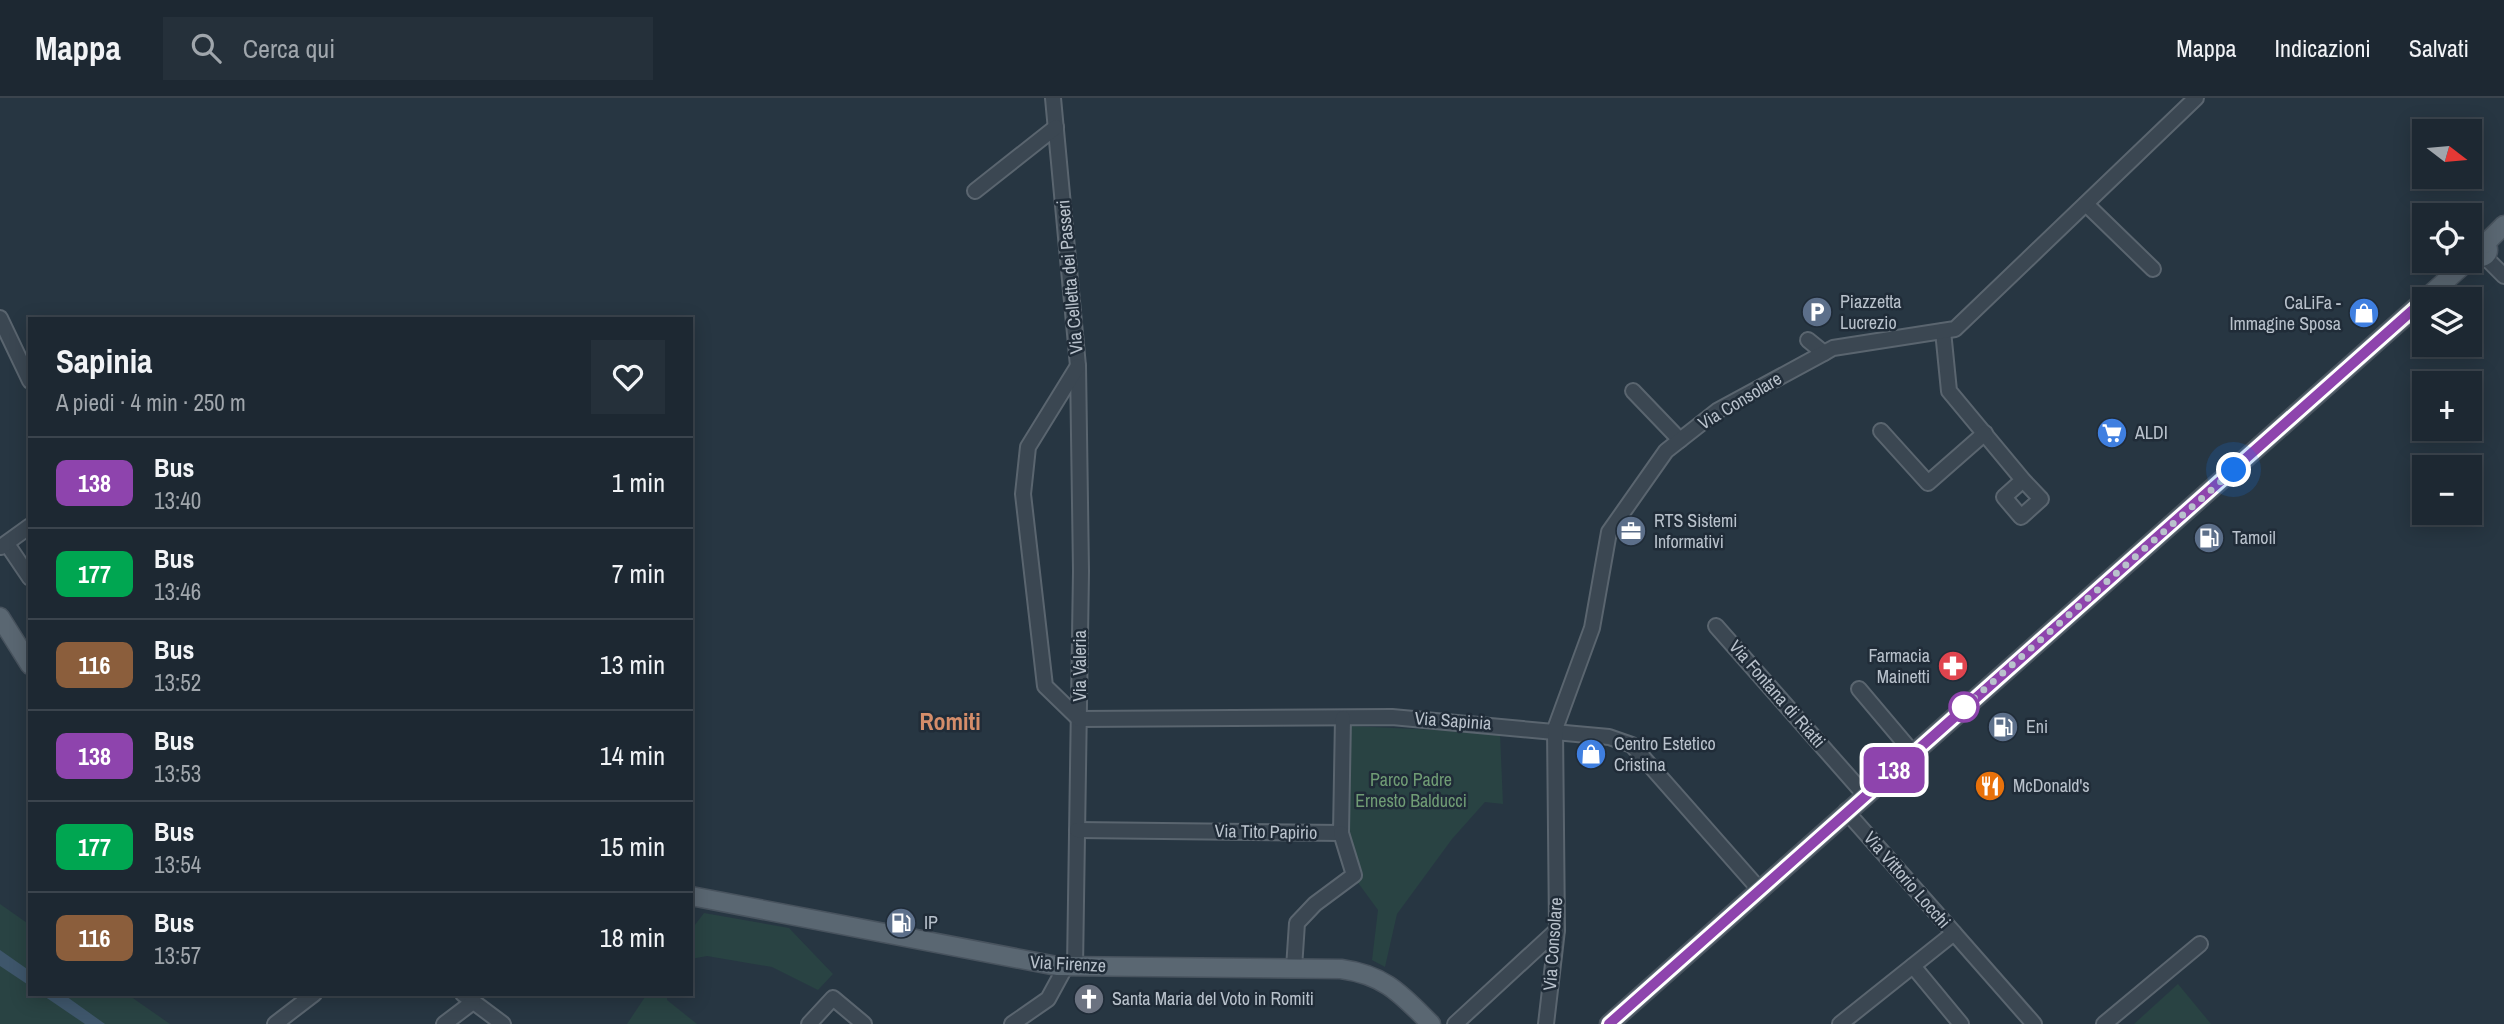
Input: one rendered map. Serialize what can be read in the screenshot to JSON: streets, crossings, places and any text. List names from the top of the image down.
{
  "streets": {
    "main road": ["Via Firenze"],
    "street": [
      "Via Celletta dei Passeri",
      "Via Consolare",
      "Via Valeria",
      "Via Fontana di Riatti",
      "Via Sapinia",
      "Via Tito Papirio",
      "Via Vittorio Locchi"
    ]
  },
  "crossings": [
    ["Via Celletta dei Passeri", "Via Valeria"],
    ["Via Celletta dei Passeri", "Via Sapinia"],
    ["Via Consolare", "Via Sapinia"],
    ["Via Valeria", "Via Sapinia"],
    ["Via Valeria", "Via Tito Papirio"],
    ["Via Valeria", "Via Firenze"],
    ["Via Sapinia", "Via Tito Papirio"]
  ],
  "districts": ["Romiti"],
  "parks": ["Parco Padre Ernesto Balducci"],
  "places": {
    "parking": ["Piazzetta Lucrezio"],
    "shop": ["CaLiFa - Immagine Sposa", "Centro Estetico Cristina"],
    "supermarket": ["ALDI"],
    "office": ["RTS Sistemi Informativi"],
    "fuel station": ["Tamoil", "Eni", "IP"],
    "pharmacy": ["Farmacia Mainetti"],
    "restaurant": ["McDonald's"],
    "church": ["Santa Maria del Voto in Romiti"]
  },
  "lines": ["bus line 138"],
  "north": "right",
  "page": {
    "header": "Mappa",
    "search": "Cerca qui",
    "nav": ["Mappa", "Indicazioni", "Salvati"],
    "on_map": "138",
    "map_buttons": ["+", "−"],
    "heading": ["Sapinia", "A piedi · 4 min · 250 m"],
    "list": [
      {
        "mark": "138",
        "name": "Bus",
        "note": "13:40",
        "value": "1 min"
      },
      {
        "mark": "177",
        "name": "Bus",
        "note": "13:46",
        "value": "7 min"
      },
      {
        "mark": "116",
        "name": "Bus",
        "note": "13:52",
        "value": "13 min"
      },
      {
        "mark": "138",
        "name": "Bus",
        "note": "13:53",
        "value": "14 min"
      },
      {
        "mark": "177",
        "name": "Bus",
        "note": "13:54",
        "value": "15 min"
      },
      {
        "mark": "116",
        "name": "Bus",
        "note": "13:57",
        "value": "18 min"
      }
    ]
  }
}
